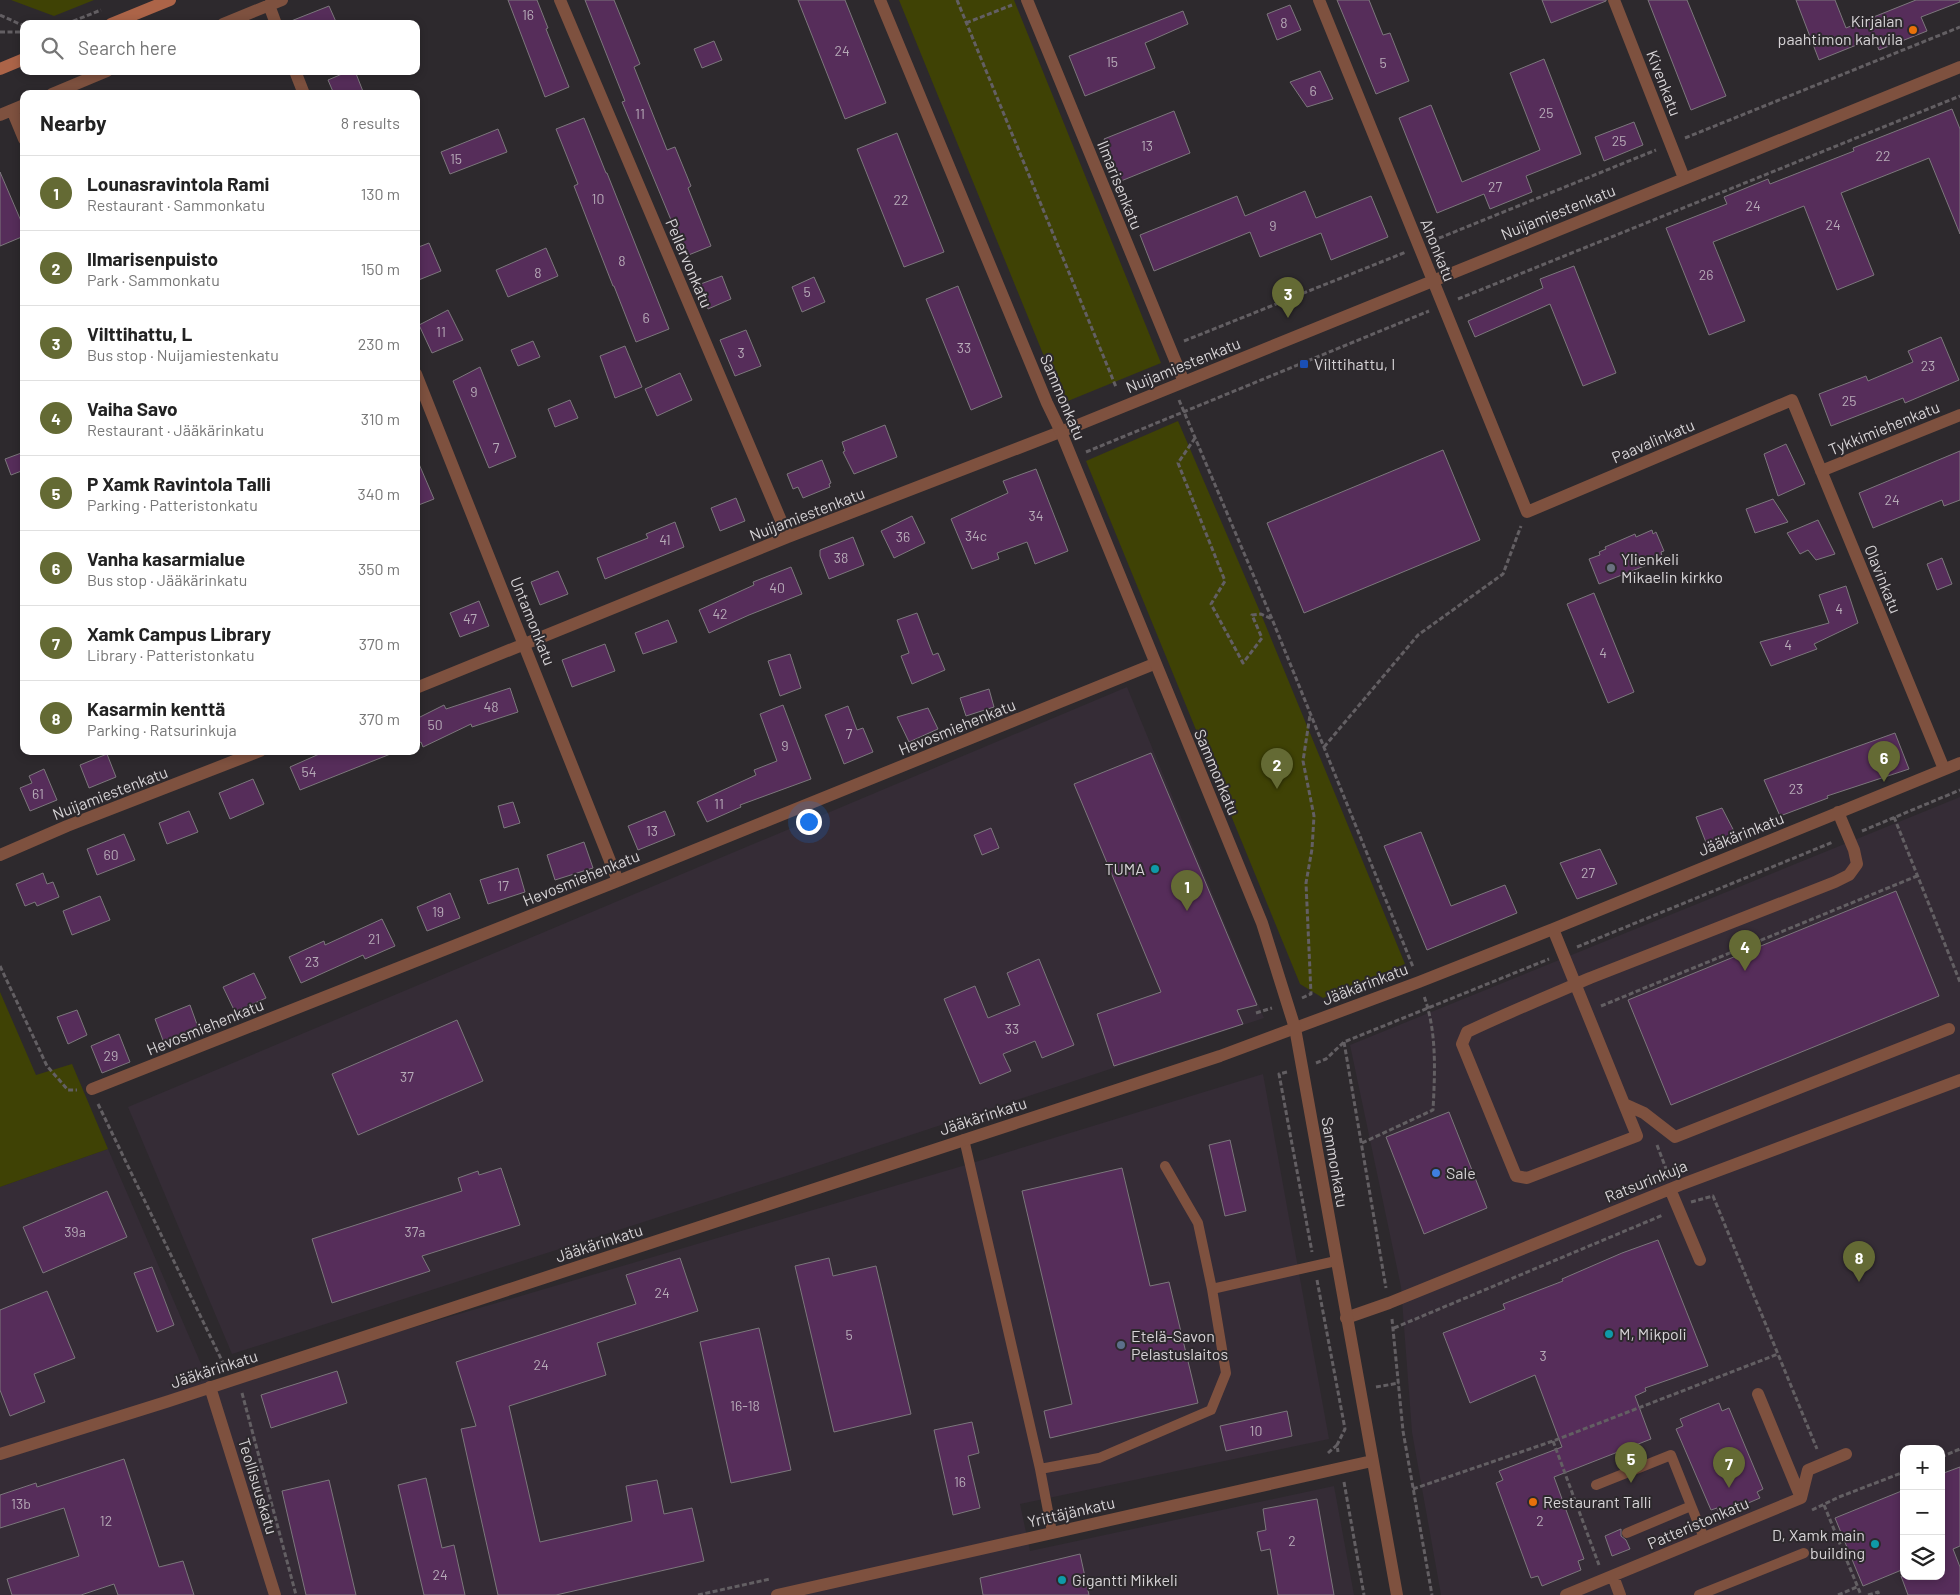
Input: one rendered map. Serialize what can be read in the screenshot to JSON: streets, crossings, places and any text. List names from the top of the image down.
{
  "streets": {
    "street": [
      "Kivenkatu",
      "Ilmarisenkatu",
      "Nuijamiestenkatu",
      "Ahonkatu",
      "Pellervonkatu",
      "Sammonkatu",
      "Tykkimiehenkatu",
      "Paavalinkatu",
      "Olavinkatu",
      "Untamonkatu",
      "Hevosmiehenkatu",
      "Jääkärinkatu",
      "Ratsurinkuja",
      "Teollisuuskatu",
      "Yrittäjänkatu",
      "Patteristonkatu"
    ]
  },
  "crossings": [
    ["Kivenkatu", "Nuijamiestenkatu"],
    ["Ilmarisenkatu", "Nuijamiestenkatu"],
    ["Nuijamiestenkatu", "Ahonkatu"],
    ["Nuijamiestenkatu", "Pellervonkatu"],
    ["Nuijamiestenkatu", "Sammonkatu"],
    ["Nuijamiestenkatu", "Untamonkatu"],
    ["Ahonkatu", "Paavalinkatu"],
    ["Sammonkatu", "Hevosmiehenkatu"],
    ["Sammonkatu", "Jääkärinkatu"],
    ["Sammonkatu", "Ratsurinkuja"],
    ["Sammonkatu", "Yrittäjänkatu"],
    ["Tykkimiehenkatu", "Olavinkatu"],
    ["Paavalinkatu", "Olavinkatu"],
    ["Olavinkatu", "Jääkärinkatu"],
    ["Untamonkatu", "Hevosmiehenkatu"],
    ["Jääkärinkatu", "Teollisuuskatu"]
  ],
  "places": {
    "other": [
      "Kirjalan paahtimon kahvila",
      "Ylienkeli Mikaelin kirkko",
      "TUMA",
      "Sale",
      "M, Mikpoli",
      "Etelä-Savon Pelastuslaitos",
      "Restaurant Talli",
      "D, Xamk main building",
      "Gigantti Mikkeli"
    ],
    "transit": ["Vilttihattu, I"]
  },
  "house_numbers": [
    "16",
    "8",
    "24",
    "15",
    "5",
    "6",
    "25",
    "11",
    "25",
    "13",
    "22",
    "15",
    "27",
    "10",
    "22",
    "24",
    "24",
    "9",
    "8",
    "8",
    "26",
    "5",
    "6",
    "11",
    "33",
    "3",
    "23",
    "9",
    "25",
    "7",
    "24",
    "34",
    "34c",
    "36",
    "41",
    "38",
    "40",
    "4",
    "42",
    "47",
    "4",
    "4",
    "48",
    "50",
    "7",
    "9",
    "54",
    "23",
    "61",
    "11",
    "13",
    "60",
    "27",
    "17",
    "19",
    "21",
    "23",
    "33",
    "29",
    "37",
    "39a",
    "37a",
    "24",
    "5",
    "3",
    "24",
    "16-18",
    "10",
    "16",
    "13b",
    "12",
    "2",
    "2",
    "24"
  ],
  "page": {
    "search": "Search here",
    "heading": ["Nearby", "8 results"],
    "list": [
      {
        "mark": "1",
        "name": "Lounasravintola Rami",
        "note": "Restaurant · Sammonkatu",
        "value": "130 m"
      },
      {
        "mark": "2",
        "name": "Ilmarisenpuisto",
        "note": "Park · Sammonkatu",
        "value": "150 m"
      },
      {
        "mark": "3",
        "name": "Vilttihattu, L",
        "note": "Bus stop · Nuijamiestenkatu",
        "value": "230 m"
      },
      {
        "mark": "4",
        "name": "Vaiha Savo",
        "note": "Restaurant · Jääkärinkatu",
        "value": "310 m"
      },
      {
        "mark": "5",
        "name": "P Xamk Ravintola Talli",
        "note": "Parking · Patteristonkatu",
        "value": "340 m"
      },
      {
        "mark": "6",
        "name": "Vanha kasarmialue",
        "note": "Bus stop · Jääkärinkatu",
        "value": "350 m"
      },
      {
        "mark": "7",
        "name": "Xamk Campus Library",
        "note": "Library · Patteristonkatu",
        "value": "370 m"
      },
      {
        "mark": "8",
        "name": "Kasarmin kenttä",
        "note": "Parking · Ratsurinkuja",
        "value": "370 m"
      }
    ],
    "pins": [
      "3",
      "6",
      "2",
      "1",
      "4",
      "8",
      "5",
      "7"
    ],
    "map_buttons": ["+", "−"]
  }
}
